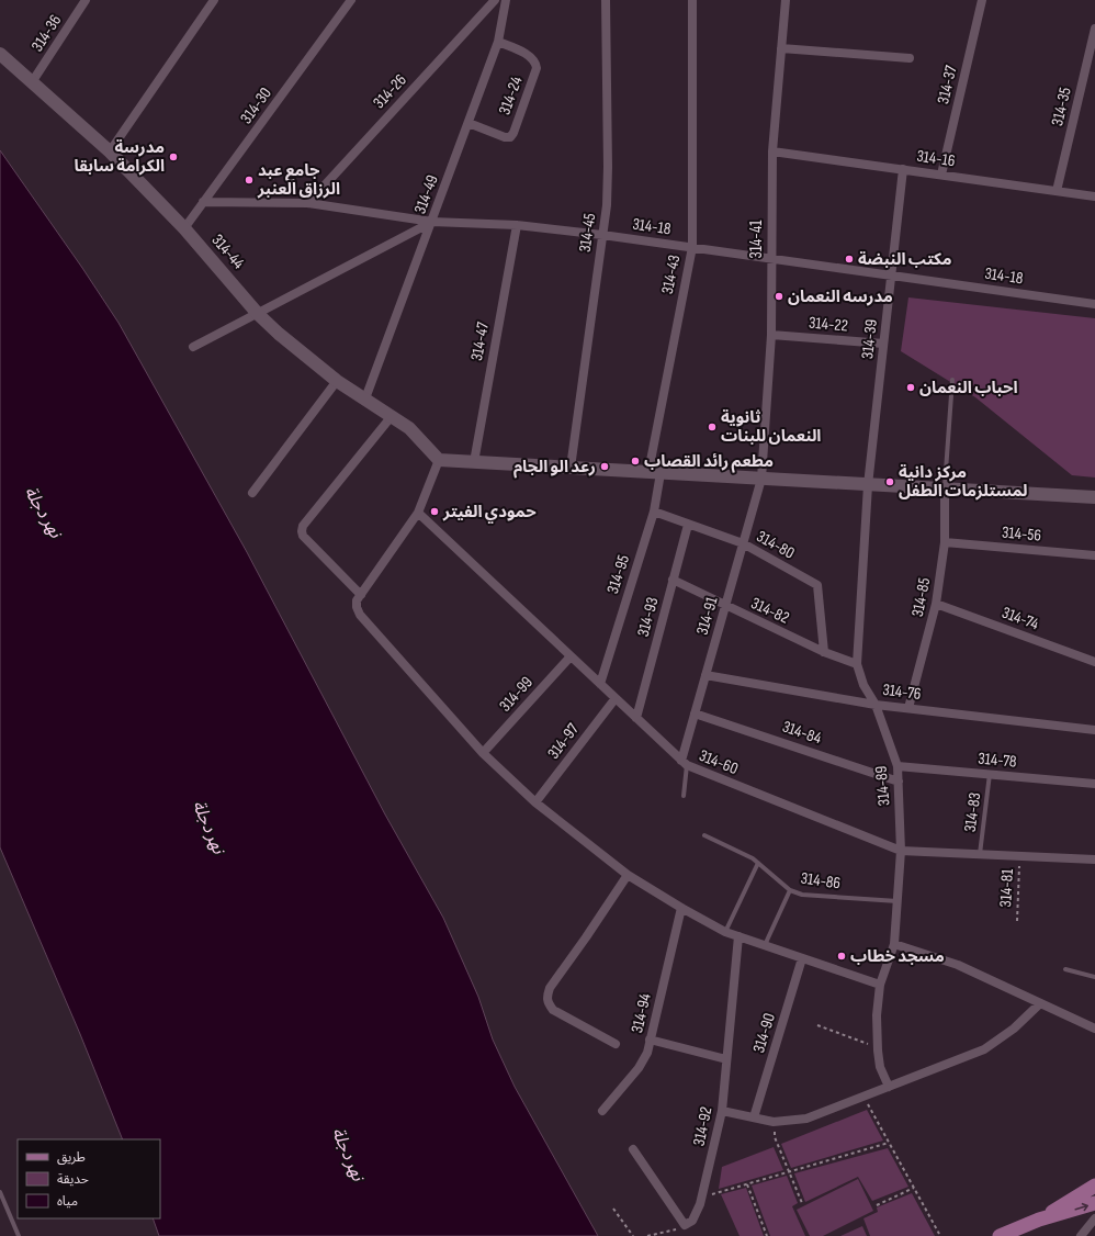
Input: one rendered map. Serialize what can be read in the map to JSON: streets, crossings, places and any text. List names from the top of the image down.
{
  "streets": {
    "street": [
      "314-36",
      "314-37",
      "314-26",
      "314-24",
      "314-30",
      "314-35",
      "314-16",
      "314-49",
      "314-18",
      "314-45",
      "314-41",
      "314-44",
      "314-43",
      "314-22",
      "314-39",
      "314-47",
      "314-56",
      "314-80",
      "314-95",
      "314-85",
      "314-82",
      "314-91",
      "314-93",
      "314-74",
      "314-76",
      "314-99",
      "314-84",
      "314-97",
      "314-78",
      "314-60",
      "314-89",
      "314-94",
      "314-90",
      "314-92"
    ],
    "lane": ["314-83", "314-86"],
    "path": ["314-81"]
  },
  "crossings": [
    ["314-36", "314-44"],
    ["314-37", "314-16"],
    ["314-26", "314-18"],
    ["314-24", "314-49"],
    ["314-30", "314-18"],
    ["314-30", "314-44"],
    ["314-35", "314-16"],
    ["314-16", "314-41"],
    ["314-16", "314-39"],
    ["314-49", "314-18"],
    ["314-49", "314-44"],
    ["314-18", "314-45"],
    ["314-18", "314-41"],
    ["314-18", "314-43"],
    ["314-18", "314-39"],
    ["314-18", "314-47"],
    ["314-41", "314-22"],
    ["314-41", "314-91"],
    ["314-43", "314-95"],
    ["314-22", "314-39"],
    ["314-39", "314-89"],
    ["314-56", "314-85"],
    ["314-80", "314-95"],
    ["314-80", "314-82"],
    ["314-80", "314-91"],
    ["314-80", "314-93"],
    ["314-95", "314-60"],
    ["314-85", "314-74"],
    ["314-85", "314-76"],
    ["314-82", "314-91"],
    ["314-82", "314-93"],
    ["314-82", "314-89"],
    ["314-91", "314-76"],
    ["314-91", "314-84"],
    ["314-91", "314-60"],
    ["314-93", "314-60"],
    ["314-76", "314-89"],
    ["314-99", "314-60"],
    ["314-84", "314-89"],
    ["314-97", "314-60"],
    ["314-78", "314-89"],
    ["314-78", "314-83"],
    ["314-60", "314-89"],
    ["314-60", "314-83"],
    ["314-60", "314-81"],
    ["314-89", "314-86"]
  ],
  "water": ["نهر دجلة"],
  "places": [
    "مدرسة الكرامة سابقا",
    "جامع عبد الرزاق العنبر",
    "مكتب النبضة",
    "مدرسه النعمان",
    "احباب النعمان",
    "ثانوية النعمان للبنات",
    "مطعم رائد القصاب",
    "رعد الو الجام",
    "مركز دانية لمستلزمات الطفل",
    "حمودي الفيتر",
    "مسجد خطاب"
  ],
  "legend": ["طريق", "حديقة", "مياه"]
}
